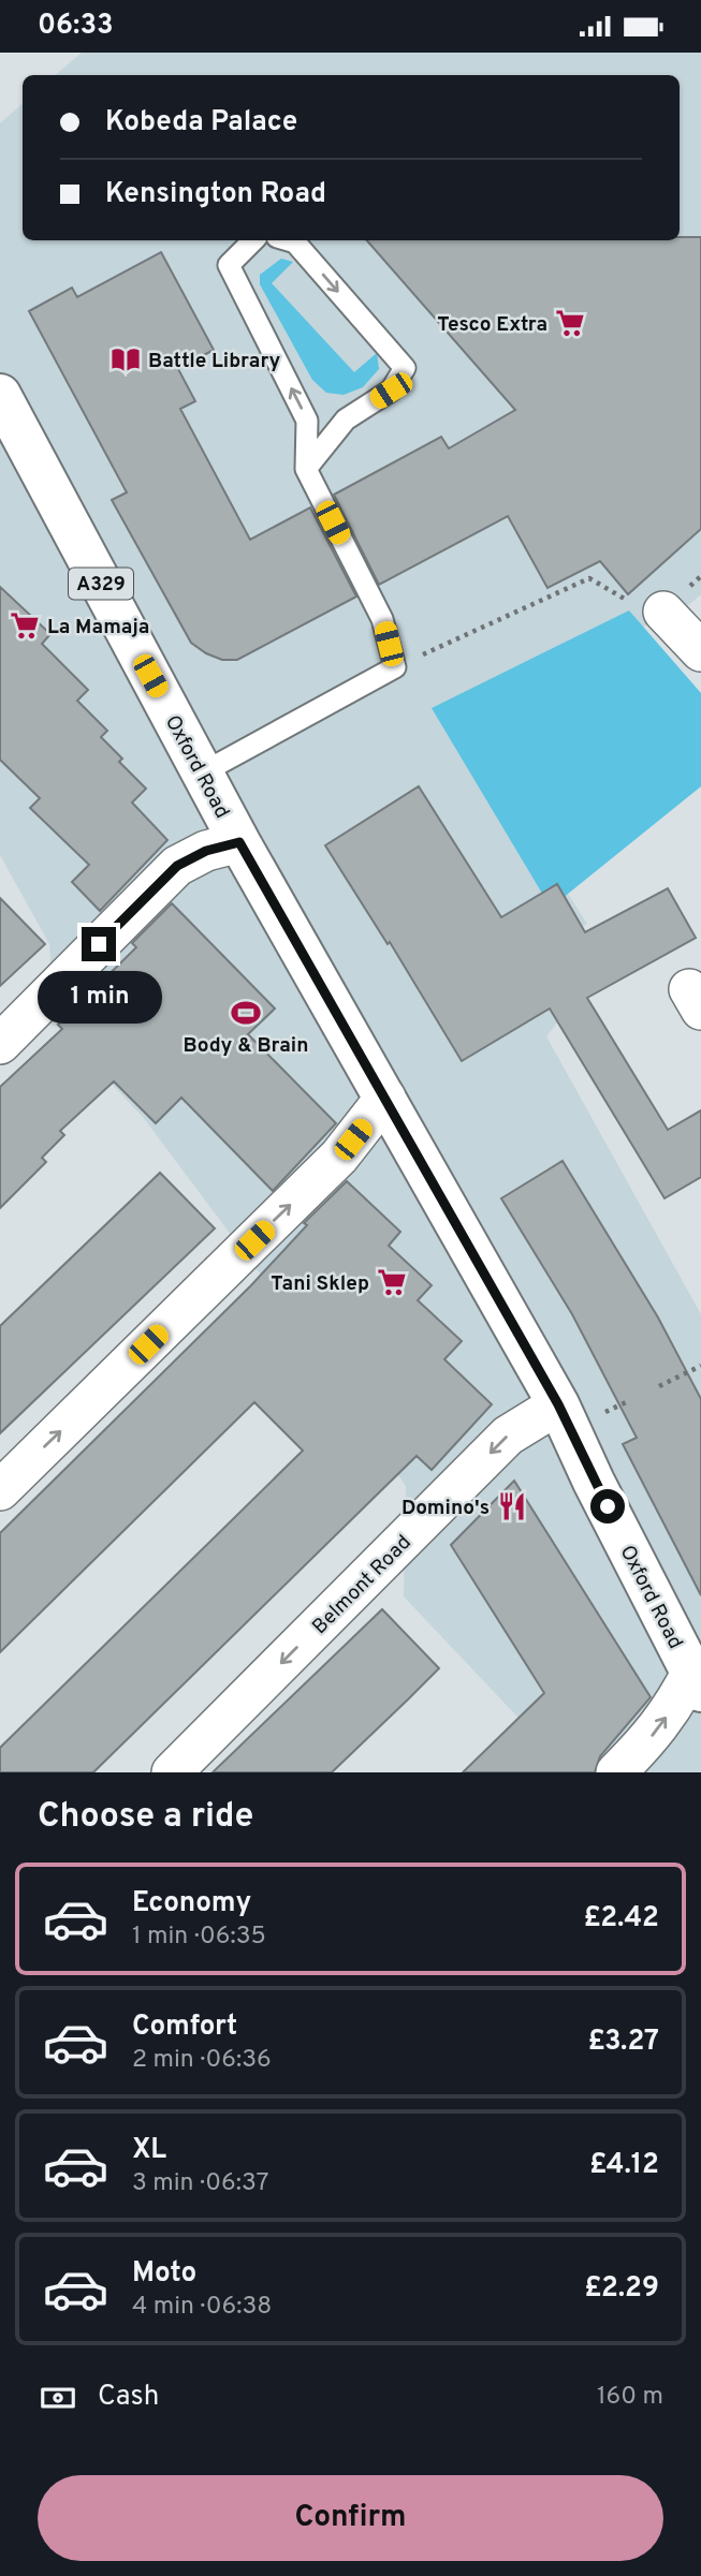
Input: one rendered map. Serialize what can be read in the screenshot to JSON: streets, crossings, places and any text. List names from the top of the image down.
{
  "streets": {
    "main road": ["A329", "Oxford Road"],
    "street": ["Belmont Road"]
  },
  "crossings": [
    ["Oxford Road", "Belmont Road"]
  ],
  "places": {
    "supermarket": ["Tesco Extra", "La Mamaja", "Tani Sklep"],
    "library": ["Battle Library"],
    "sports": ["Body & Brain"],
    "restaurant": ["Domino's"]
  },
  "page": {
    "status": "06:33",
    "banner": ["Kobeda Palace", "Kensington Road"],
    "bubble": "1 min",
    "heading": "Choose a ride",
    "list": [
      {
        "name": "Economy",
        "note": "1 min · 06:35",
        "value": "£2.42"
      },
      {
        "name": "Comfort",
        "note": "2 min · 06:36",
        "value": "£3.27"
      },
      {
        "name": "XL",
        "note": "3 min · 06:37",
        "value": "£4.12"
      },
      {
        "name": "Moto",
        "note": "4 min · 06:38",
        "value": "£2.29"
      }
    ],
    "pay": ["Cash", "160 m"],
    "buttons": "Confirm"
  }
}
